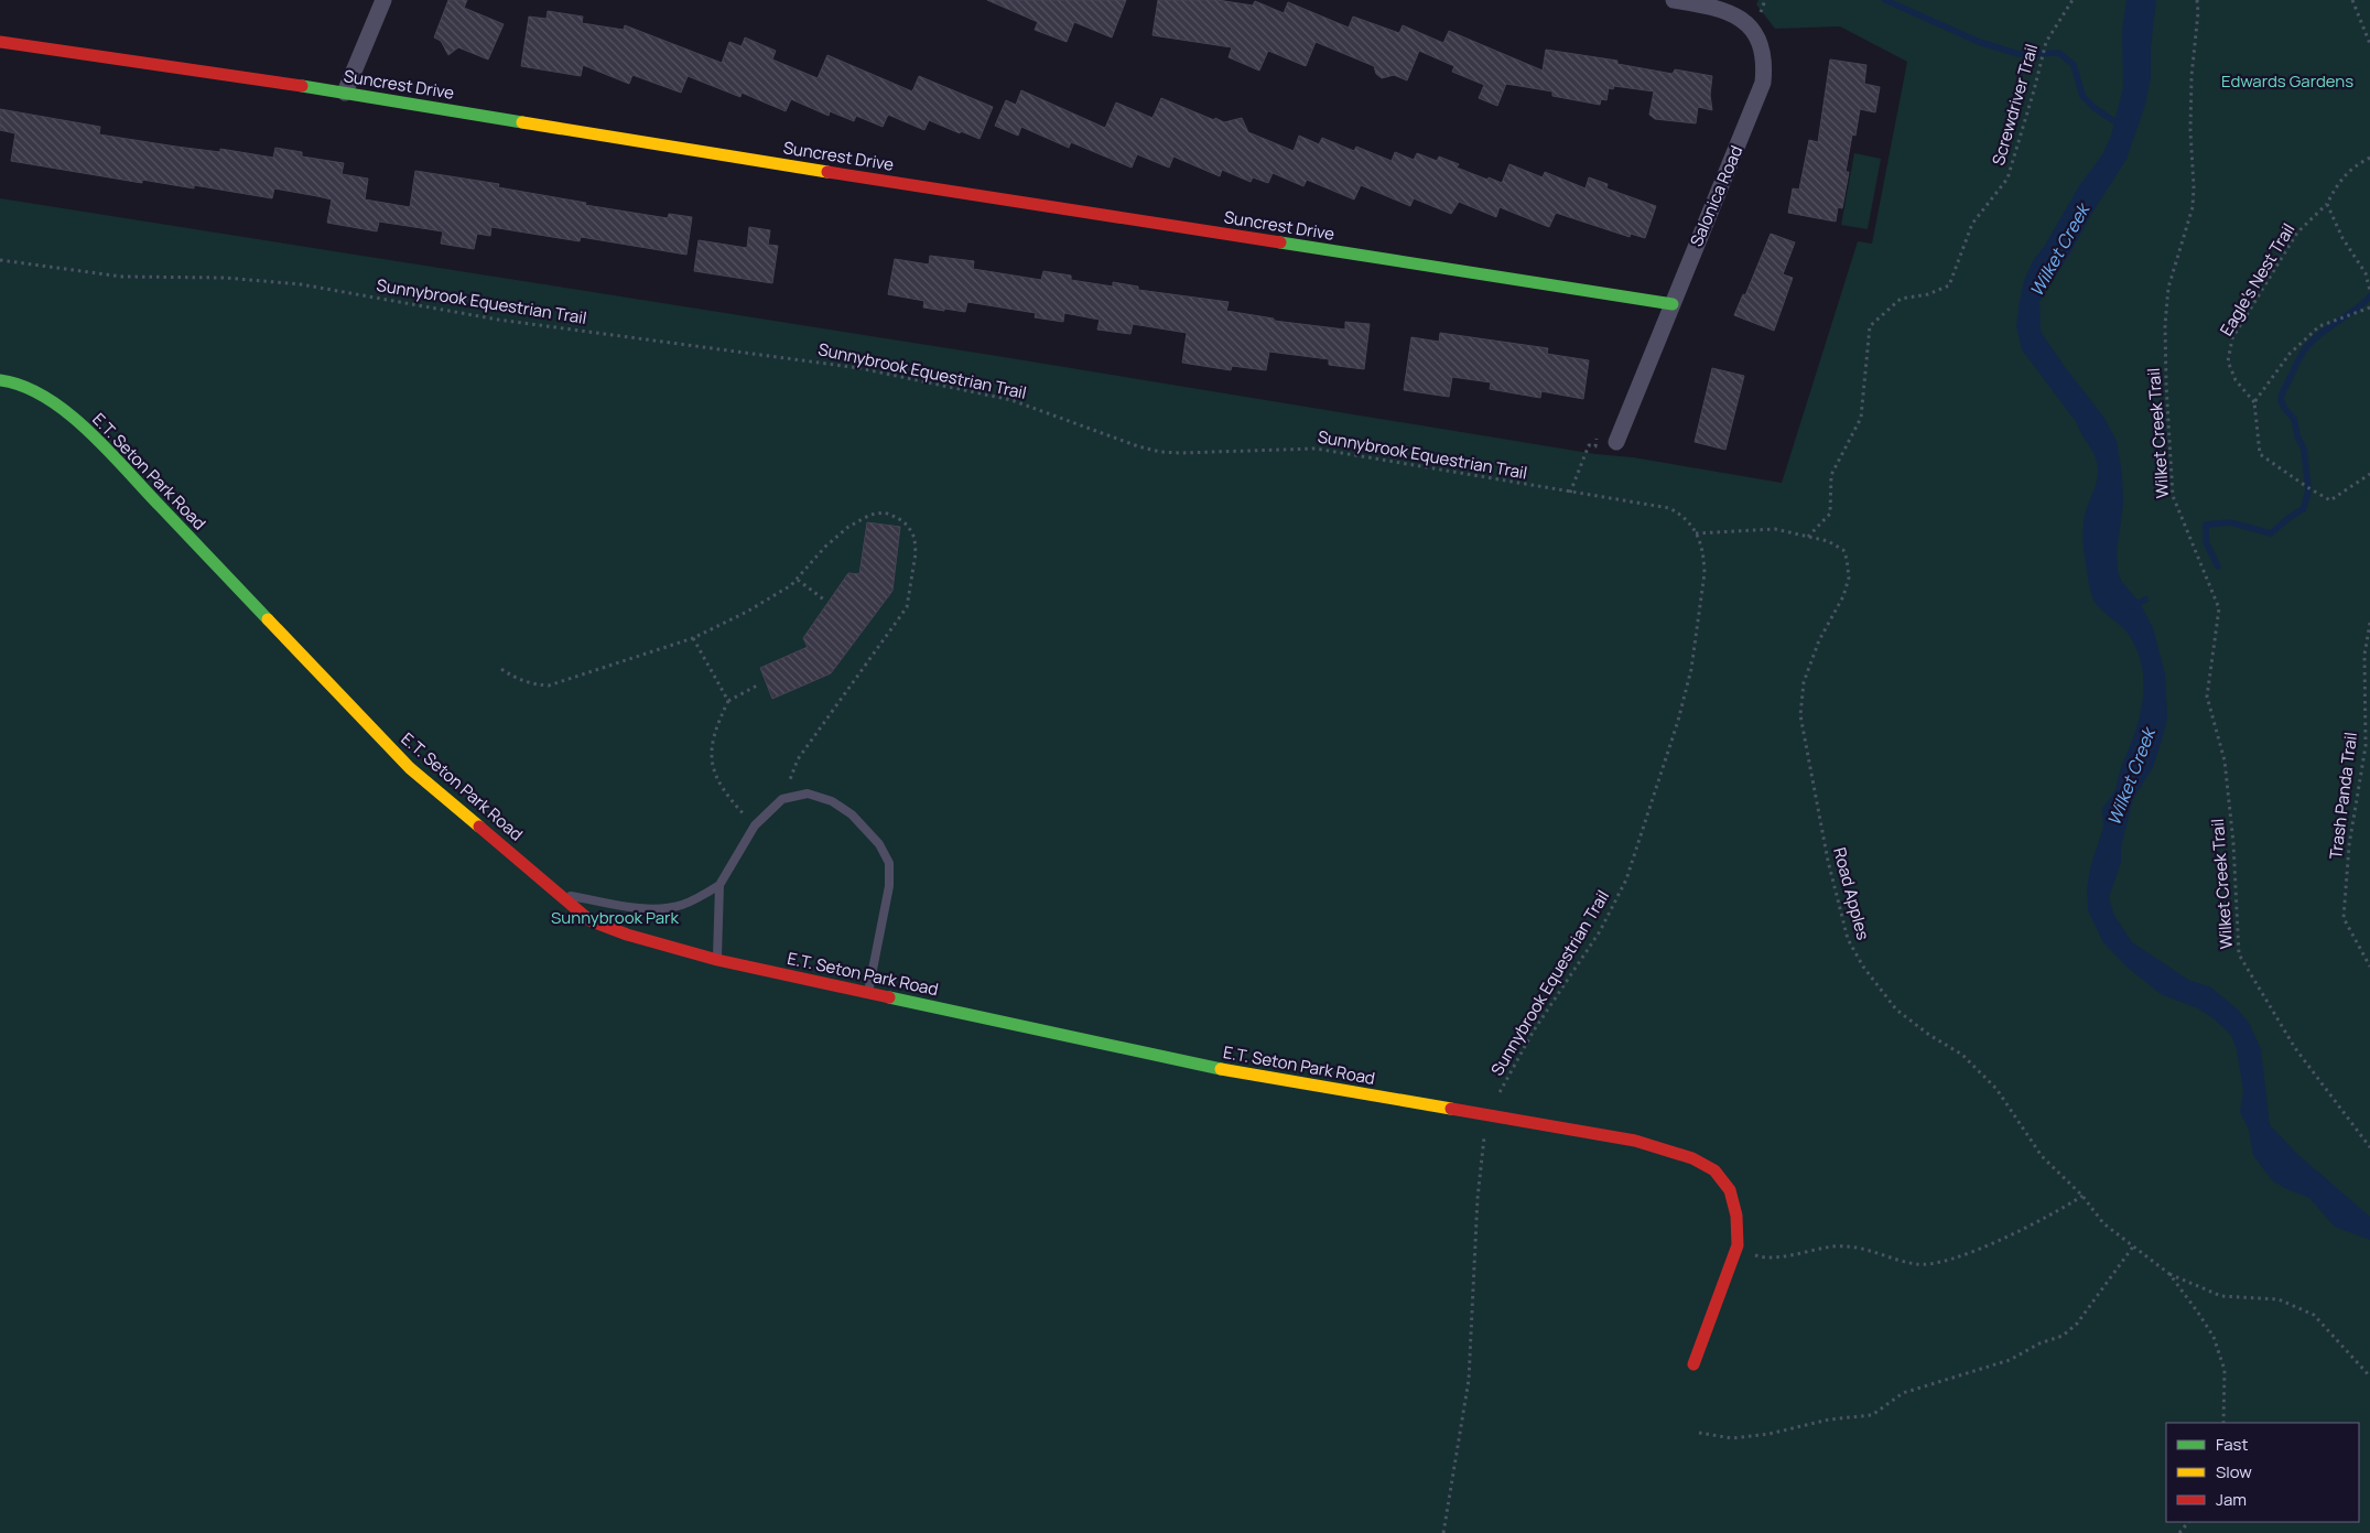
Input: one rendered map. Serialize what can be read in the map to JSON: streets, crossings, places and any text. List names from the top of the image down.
{
  "streets": {
    "street": ["Suncrest Drive", "Salonica Road", "E.T. Seton Park Road"],
    "path": [
      "Screwdriver Trail",
      "Eagle's Nest Trail",
      "Sunnybrook Equestrian Trail",
      "Wilket Creek Trail",
      "Trash Panda Trail",
      "Road Apples"
    ]
  },
  "crossings": [
    ["Suncrest Drive", "Salonica Road"],
    ["Screwdriver Trail", "Road Apples"],
    ["Sunnybrook Equestrian Trail", "E.T. Seton Park Road"],
    ["Sunnybrook Equestrian Trail", "Road Apples"]
  ],
  "water": ["Wilket Creek"],
  "parks": ["Edwards Gardens", "Sunnybrook Park"],
  "legend": ["Fast", "Slow", "Jam"]
}
